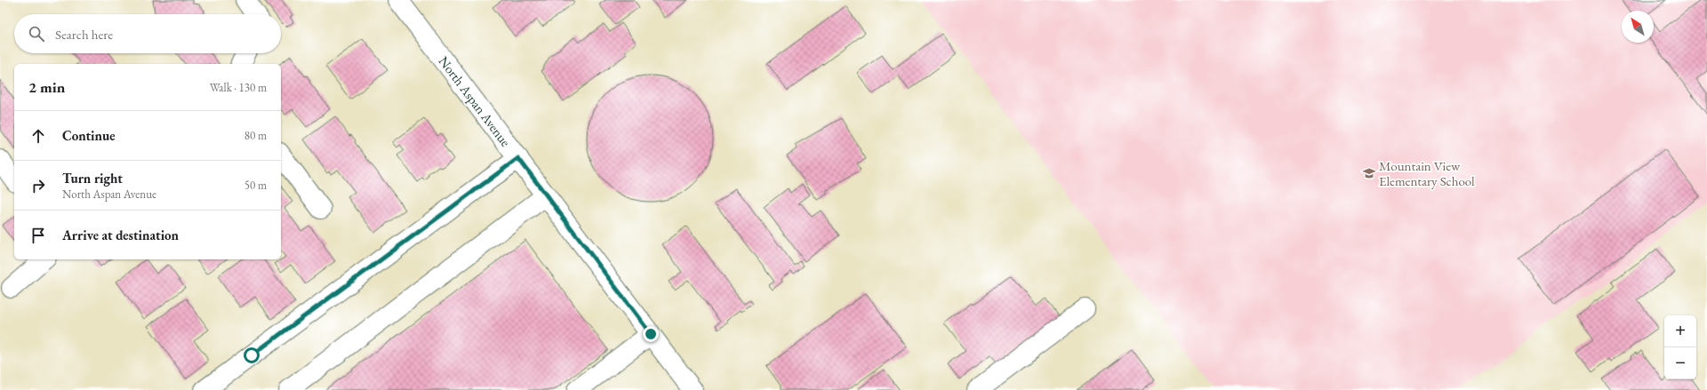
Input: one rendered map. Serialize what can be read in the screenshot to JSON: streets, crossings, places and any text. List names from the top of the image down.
{
  "streets": {
    "street": ["North Aspan Avenue"]
  },
  "places": {
    "school or university": ["Mountain View Elementary School"]
  },
  "north": "top left",
  "page": {
    "search": "Search here",
    "heading": ["2 min", "Walk · 130 m"],
    "list": [
      ["Continue", "80 m"],
      ["Turn right", "North Aspan Avenue", "50 m"],
      "Arrive at destination"
    ],
    "map_buttons": ["+", "−"]
  }
}
